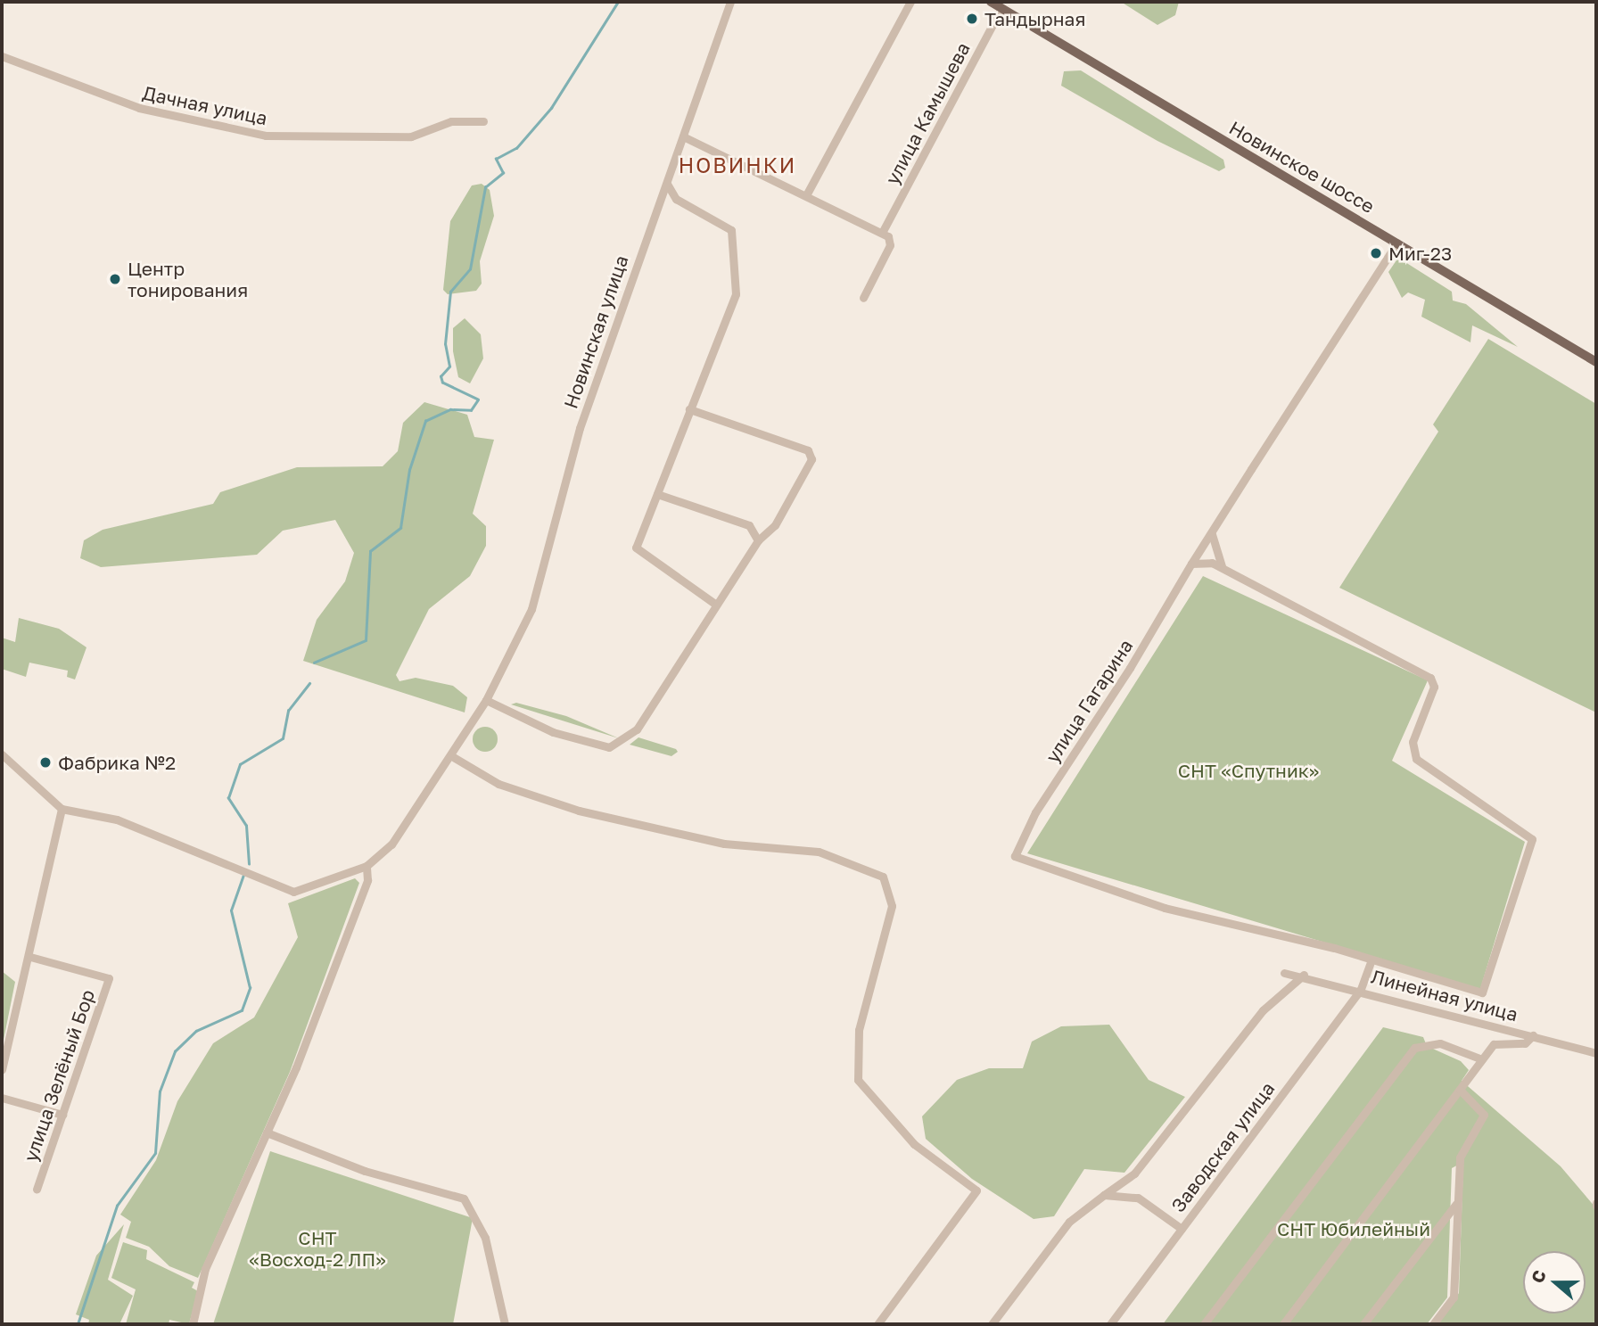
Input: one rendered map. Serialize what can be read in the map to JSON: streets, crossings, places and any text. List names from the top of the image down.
{
  "streets": {
    "main road": ["Новинское шоссе"],
    "street": [
      "Дачная улица",
      "улица Камышева",
      "Новинская улица",
      "улица Гагарина",
      "Линейная улица",
      "улица Зелёный Бор",
      "Заводская улица"
    ]
  },
  "crossings": [
    ["улица Камышева", "Новинское шоссе"],
    ["Новинское шоссе", "улица Гагарина"],
    ["улица Гагарина", "Заводская улица"],
    ["Линейная улица", "Заводская улица"]
  ],
  "districts": ["НОВИНКИ"],
  "parks": ["СНТ «Спутник»", "СНТ Юбилейный", "СНТ «Восход-2 ЛП»"],
  "places": [
    "Тандырная",
    "Миг-23",
    "Центр тонирования",
    "Фабрика №2"
  ],
  "north": "left"
}
